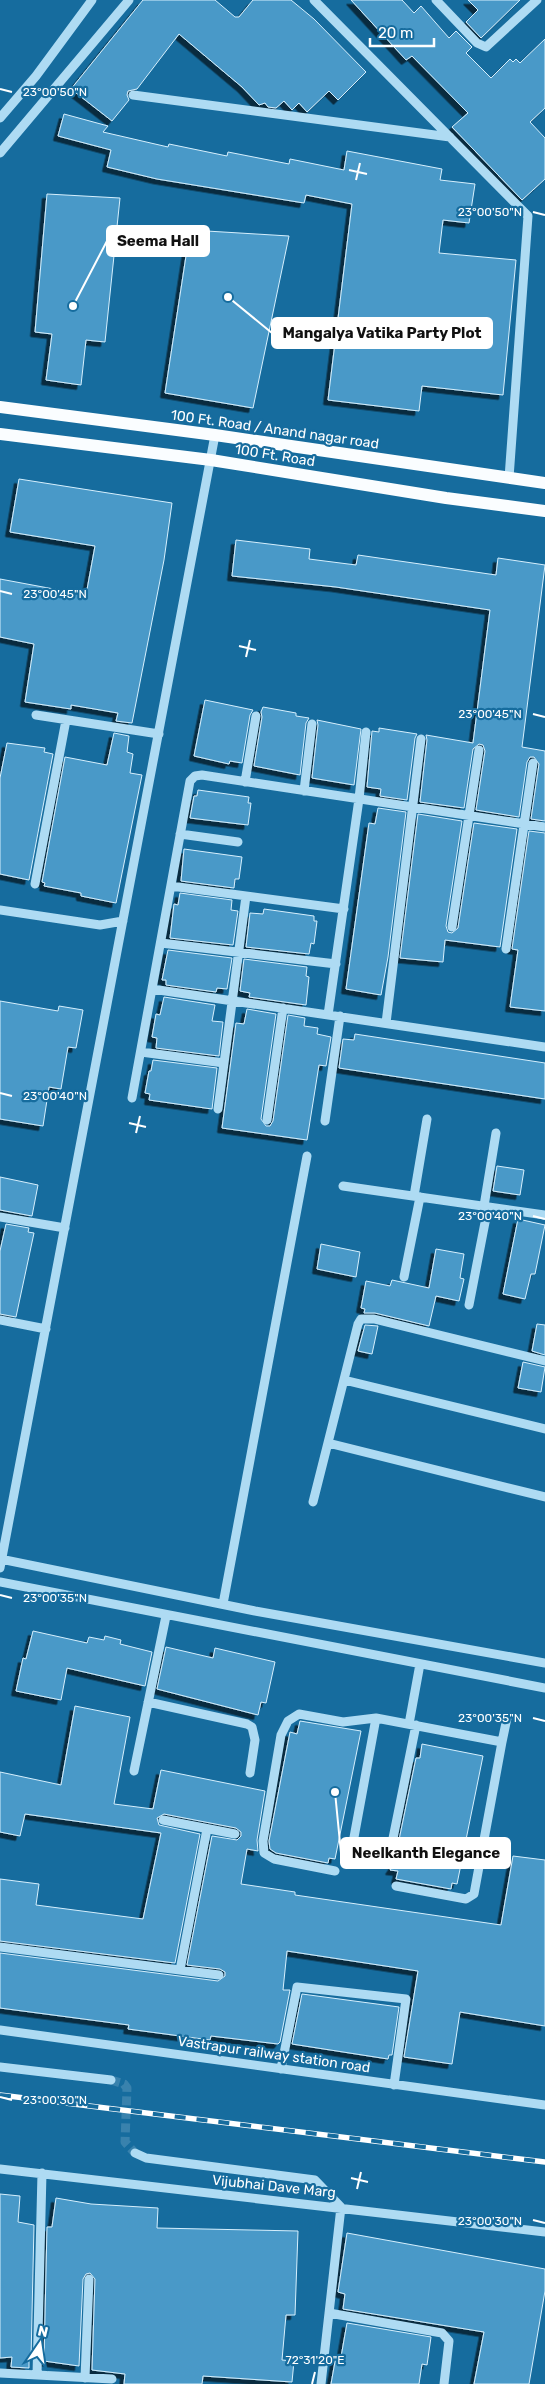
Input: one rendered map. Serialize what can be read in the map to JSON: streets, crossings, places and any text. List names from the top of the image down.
{
  "streets": {
    "main road": ["100 Ft. Road / Anand nagar road", "100 Ft. Road"],
    "street": ["Vastrapur railway station road", "Vijubhai Dave Marg"]
  },
  "places": ["Mangalya Vatika Party Plot", "Seema Hall", "Neelkanth Elegance"],
  "scale_bar": "20 m",
  "north": "top",
  "coordinates": [
    "23°00'50\"N",
    "23°00'45\"N",
    "23°00'40\"N",
    "23°00'35\"N",
    "23°00'30\"N",
    "72°31'20\"E"
  ]
}
